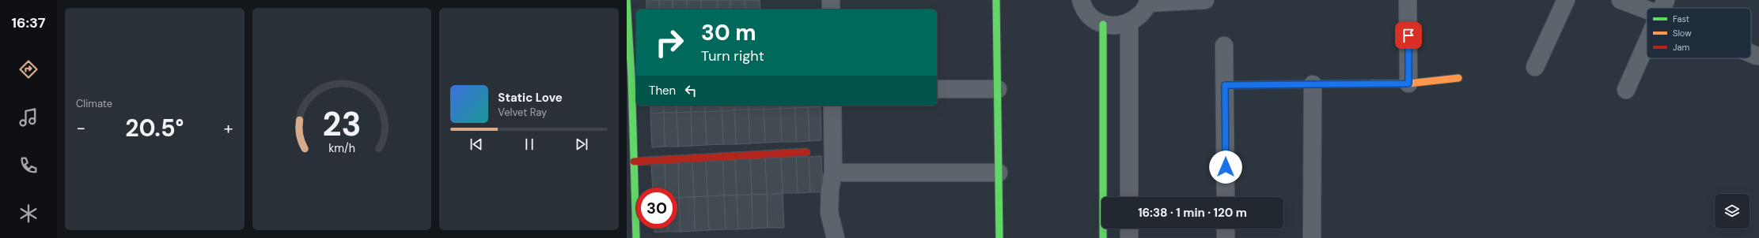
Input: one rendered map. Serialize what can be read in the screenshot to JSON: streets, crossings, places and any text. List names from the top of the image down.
{
  "legend": ["Fast", "Slow", "Jam"],
  "page": {
    "tabs": "16:37",
    "tile": "Climate",
    "turn": ["30 m", "Turn right"],
    "then": "Then",
    "song": ["Static Love", "Velvet Ray"],
    "heat": ["−", "20.5°", "+"],
    "limit": "30",
    "trip": "16:38 · 1 min · 120 m",
    "gauge": ["23", "km/h"]
  }
}
